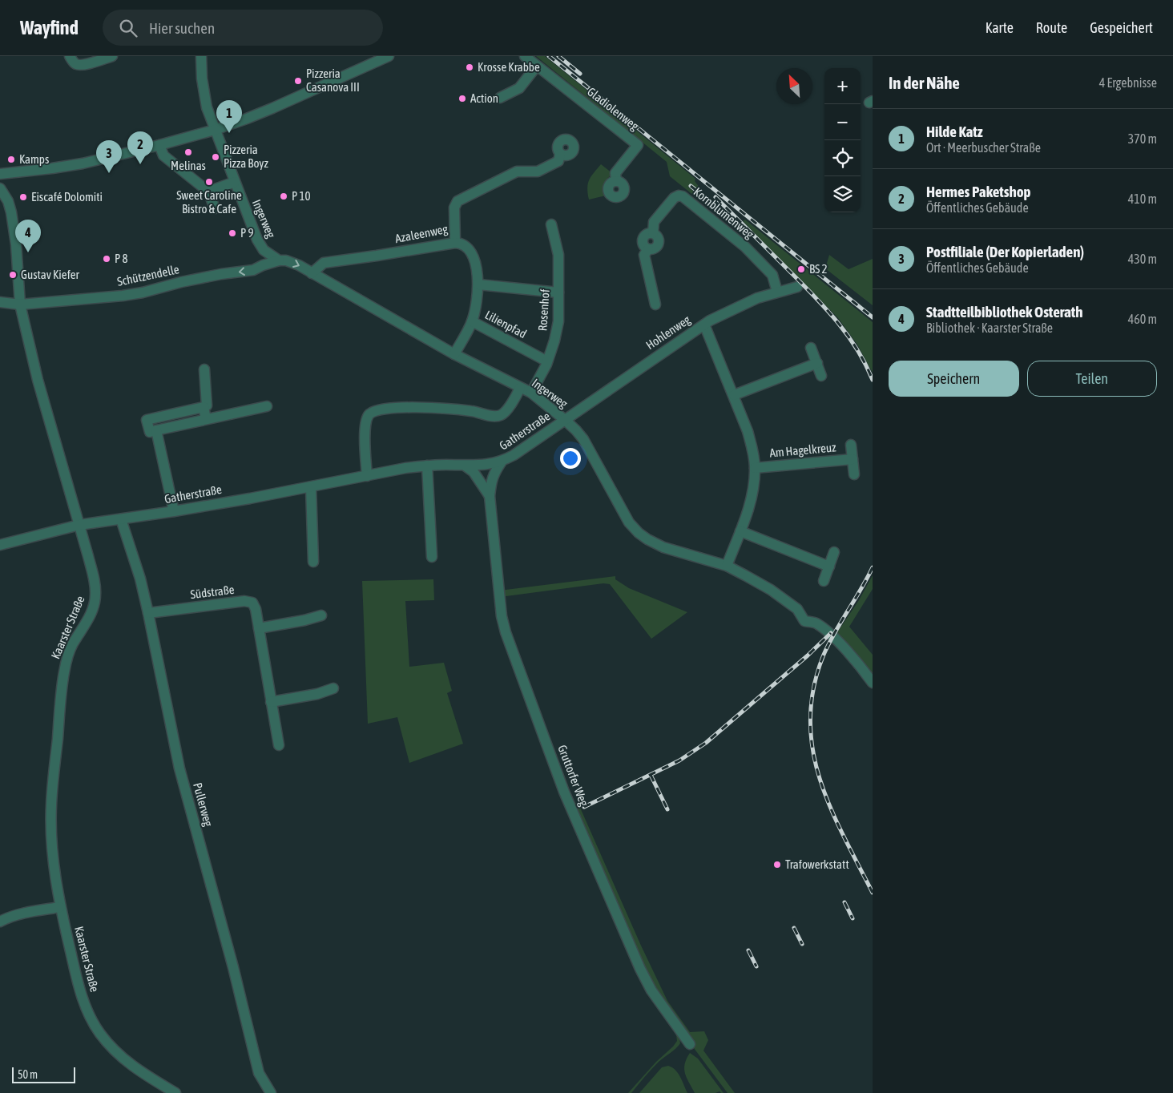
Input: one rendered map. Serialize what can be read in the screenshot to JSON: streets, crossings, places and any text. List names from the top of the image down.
{
  "streets": {
    "street": [
      "Gladiolenweg",
      "Kornblumenweg",
      "Ingerweg",
      "Azaleenweg",
      "Schützendelle",
      "Rosenhof",
      "Lilienpfad",
      "Hohlenweg",
      "Gatherstraße",
      "Am Hagelkreuz",
      "Südstraße",
      "Kaarster Straße",
      "Gruttorfer Weg",
      "Pullerweg"
    ]
  },
  "crossings": [
    ["Kornblumenweg", "Hohlenweg"],
    ["Ingerweg", "Azaleenweg"],
    ["Ingerweg", "Schützendelle"],
    ["Ingerweg", "Rosenhof"],
    ["Ingerweg", "Hohlenweg"],
    ["Ingerweg", "Gatherstraße"],
    ["Ingerweg", "Am Hagelkreuz"],
    ["Schützendelle", "Kaarster Straße"],
    ["Rosenhof", "Lilienpfad"],
    ["Hohlenweg", "Gatherstraße"],
    ["Hohlenweg", "Am Hagelkreuz"],
    ["Gatherstraße", "Kaarster Straße"],
    ["Gatherstraße", "Gruttorfer Weg"],
    ["Gatherstraße", "Pullerweg"],
    ["Südstraße", "Pullerweg"]
  ],
  "one_way": ["Schützendelle"],
  "places": [
    "Krosse Krabbe",
    "Pizzeria Casanova III",
    "Action",
    "Melinas",
    "Pizzeria Pizza Boyz",
    "Kamps",
    "Sweet Caroline Bistro & Cafe",
    "P 10",
    "Eiscafé Dolomiti",
    "P 9",
    "P 8",
    "BS 2",
    "Gustav Kiefer",
    "Trafowerkstatt"
  ],
  "scale_bar": "50 m",
  "north": "top left",
  "page": {
    "header": "Wayfind",
    "search": "Hier suchen",
    "nav": ["Karte", "Route", "Gespeichert"],
    "heading": ["In der Nähe", "4 Ergebnisse"],
    "map_buttons": ["+", "−"],
    "pins": [
      "1",
      "2",
      "3",
      "4"
    ],
    "list": [
      {
        "mark": "1",
        "name": "Hilde Katz",
        "note": "Ort · Meerbuscher Straße",
        "value": "370 m"
      },
      {
        "mark": "2",
        "name": "Hermes Paketshop",
        "note": "Öffentliches Gebäude",
        "value": "410 m"
      },
      {
        "mark": "3",
        "name": "Postfiliale (Der Kopierladen)",
        "note": "Öffentliches Gebäude",
        "value": "430 m"
      },
      {
        "mark": "4",
        "name": "Stadtteilbibliothek Osterath",
        "note": "Bibliothek · Kaarster Straße",
        "value": "460 m"
      }
    ],
    "buttons": ["Speichern", "Teilen"],
    "scale": "50 m"
  }
}
